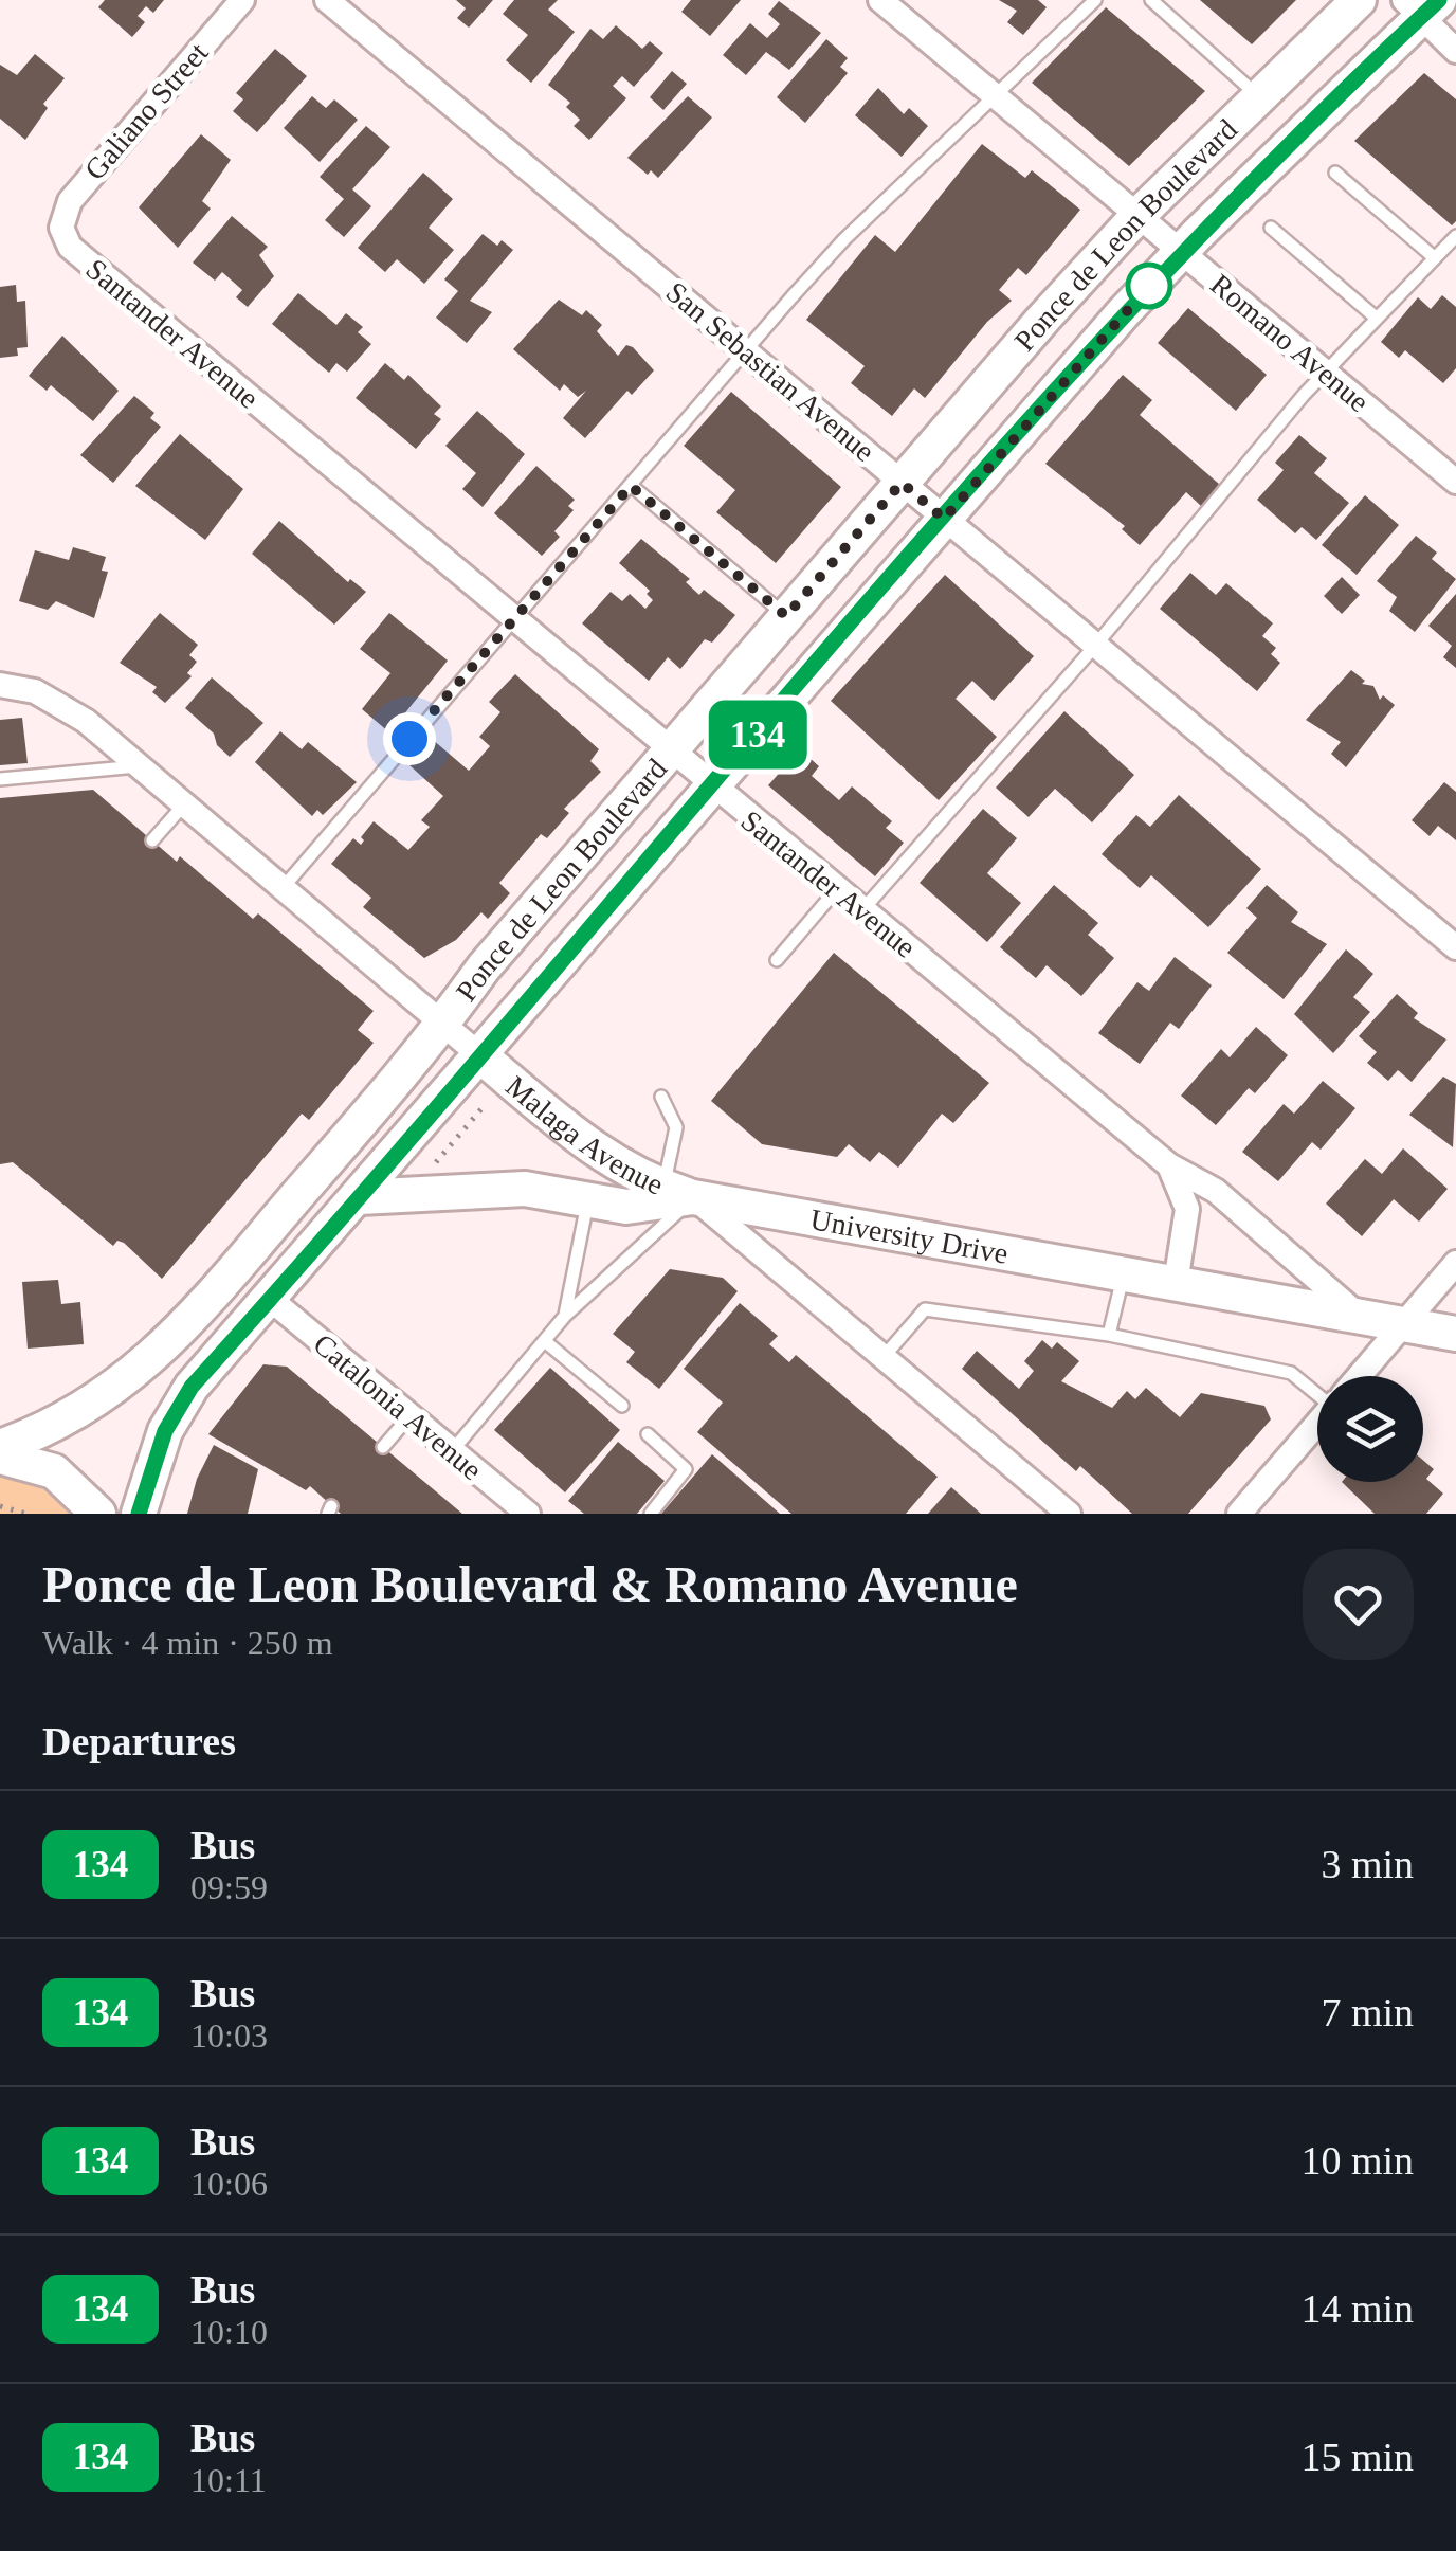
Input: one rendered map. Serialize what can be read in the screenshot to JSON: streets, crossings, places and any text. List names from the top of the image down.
{
  "streets": {
    "street": [
      "Galiano Street",
      "Ponce de Leon Boulevard",
      "Santander Avenue",
      "Romano Avenue",
      "San Sebastian Avenue",
      "Malaga Avenue",
      "University Drive",
      "Catalonia Avenue"
    ]
  },
  "crossings": [
    ["Galiano Street", "Santander Avenue"],
    ["Ponce de Leon Boulevard", "Santander Avenue"],
    ["Ponce de Leon Boulevard", "Romano Avenue"],
    ["Ponce de Leon Boulevard", "San Sebastian Avenue"],
    ["Ponce de Leon Boulevard", "Malaga Avenue"],
    ["Ponce de Leon Boulevard", "University Drive"],
    ["Ponce de Leon Boulevard", "Catalonia Avenue"],
    ["Santander Avenue", "University Drive"],
    ["Malaga Avenue", "University Drive"]
  ],
  "lines": ["bus line 134"],
  "page": {
    "on_map": "134",
    "heading": [
      ["Ponce de Leon Boulevard & Romano Avenue", "Walk · 4 min · 250 m"],
      "Departures"
    ],
    "list": [
      {
        "mark": "134",
        "name": "Bus",
        "note": "09:59",
        "value": "3 min"
      },
      {
        "mark": "134",
        "name": "Bus",
        "note": "10:03",
        "value": "7 min"
      },
      {
        "mark": "134",
        "name": "Bus",
        "note": "10:06",
        "value": "10 min"
      },
      {
        "mark": "134",
        "name": "Bus",
        "note": "10:10",
        "value": "14 min"
      },
      {
        "mark": "134",
        "name": "Bus",
        "note": "10:11",
        "value": "15 min"
      }
    ]
  }
}
